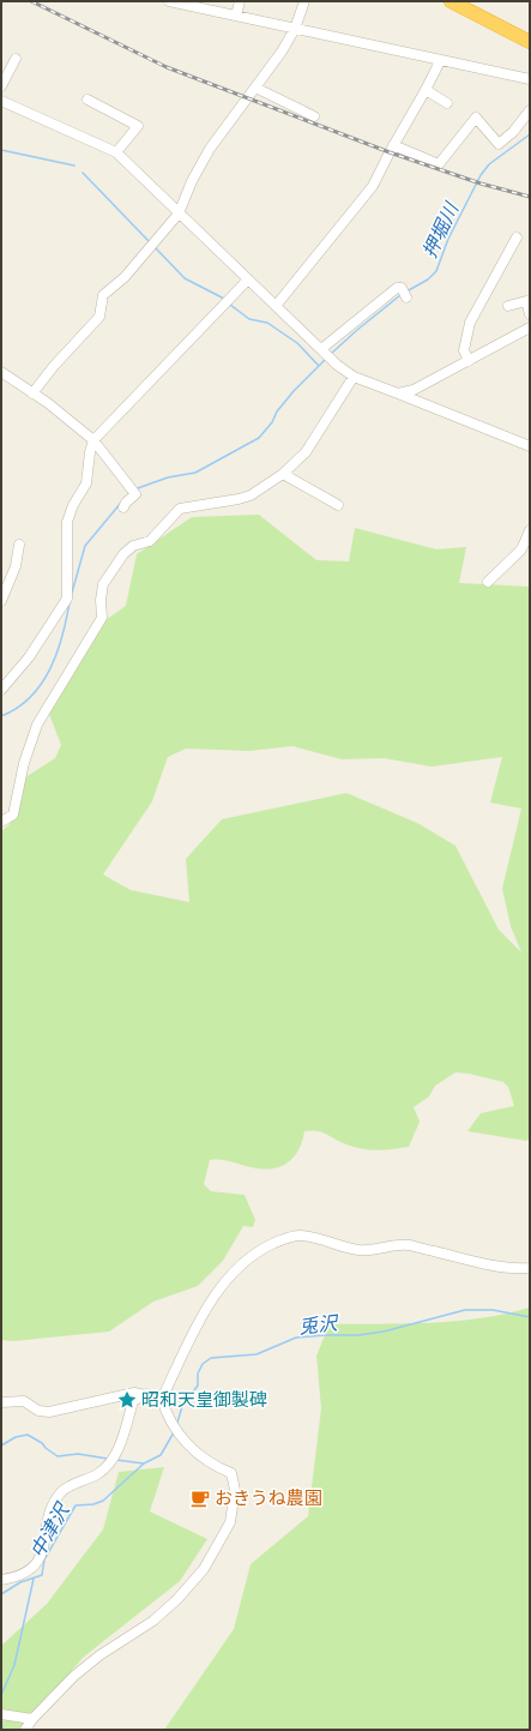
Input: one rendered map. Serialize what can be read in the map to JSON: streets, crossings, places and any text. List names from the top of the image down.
{
  "water": ["押堀川", "兎沢", "中津沢"],
  "places": {
    "place": ["昭和天皇御製碑"],
    "cafe": ["おきうね農園"]
  }
}
